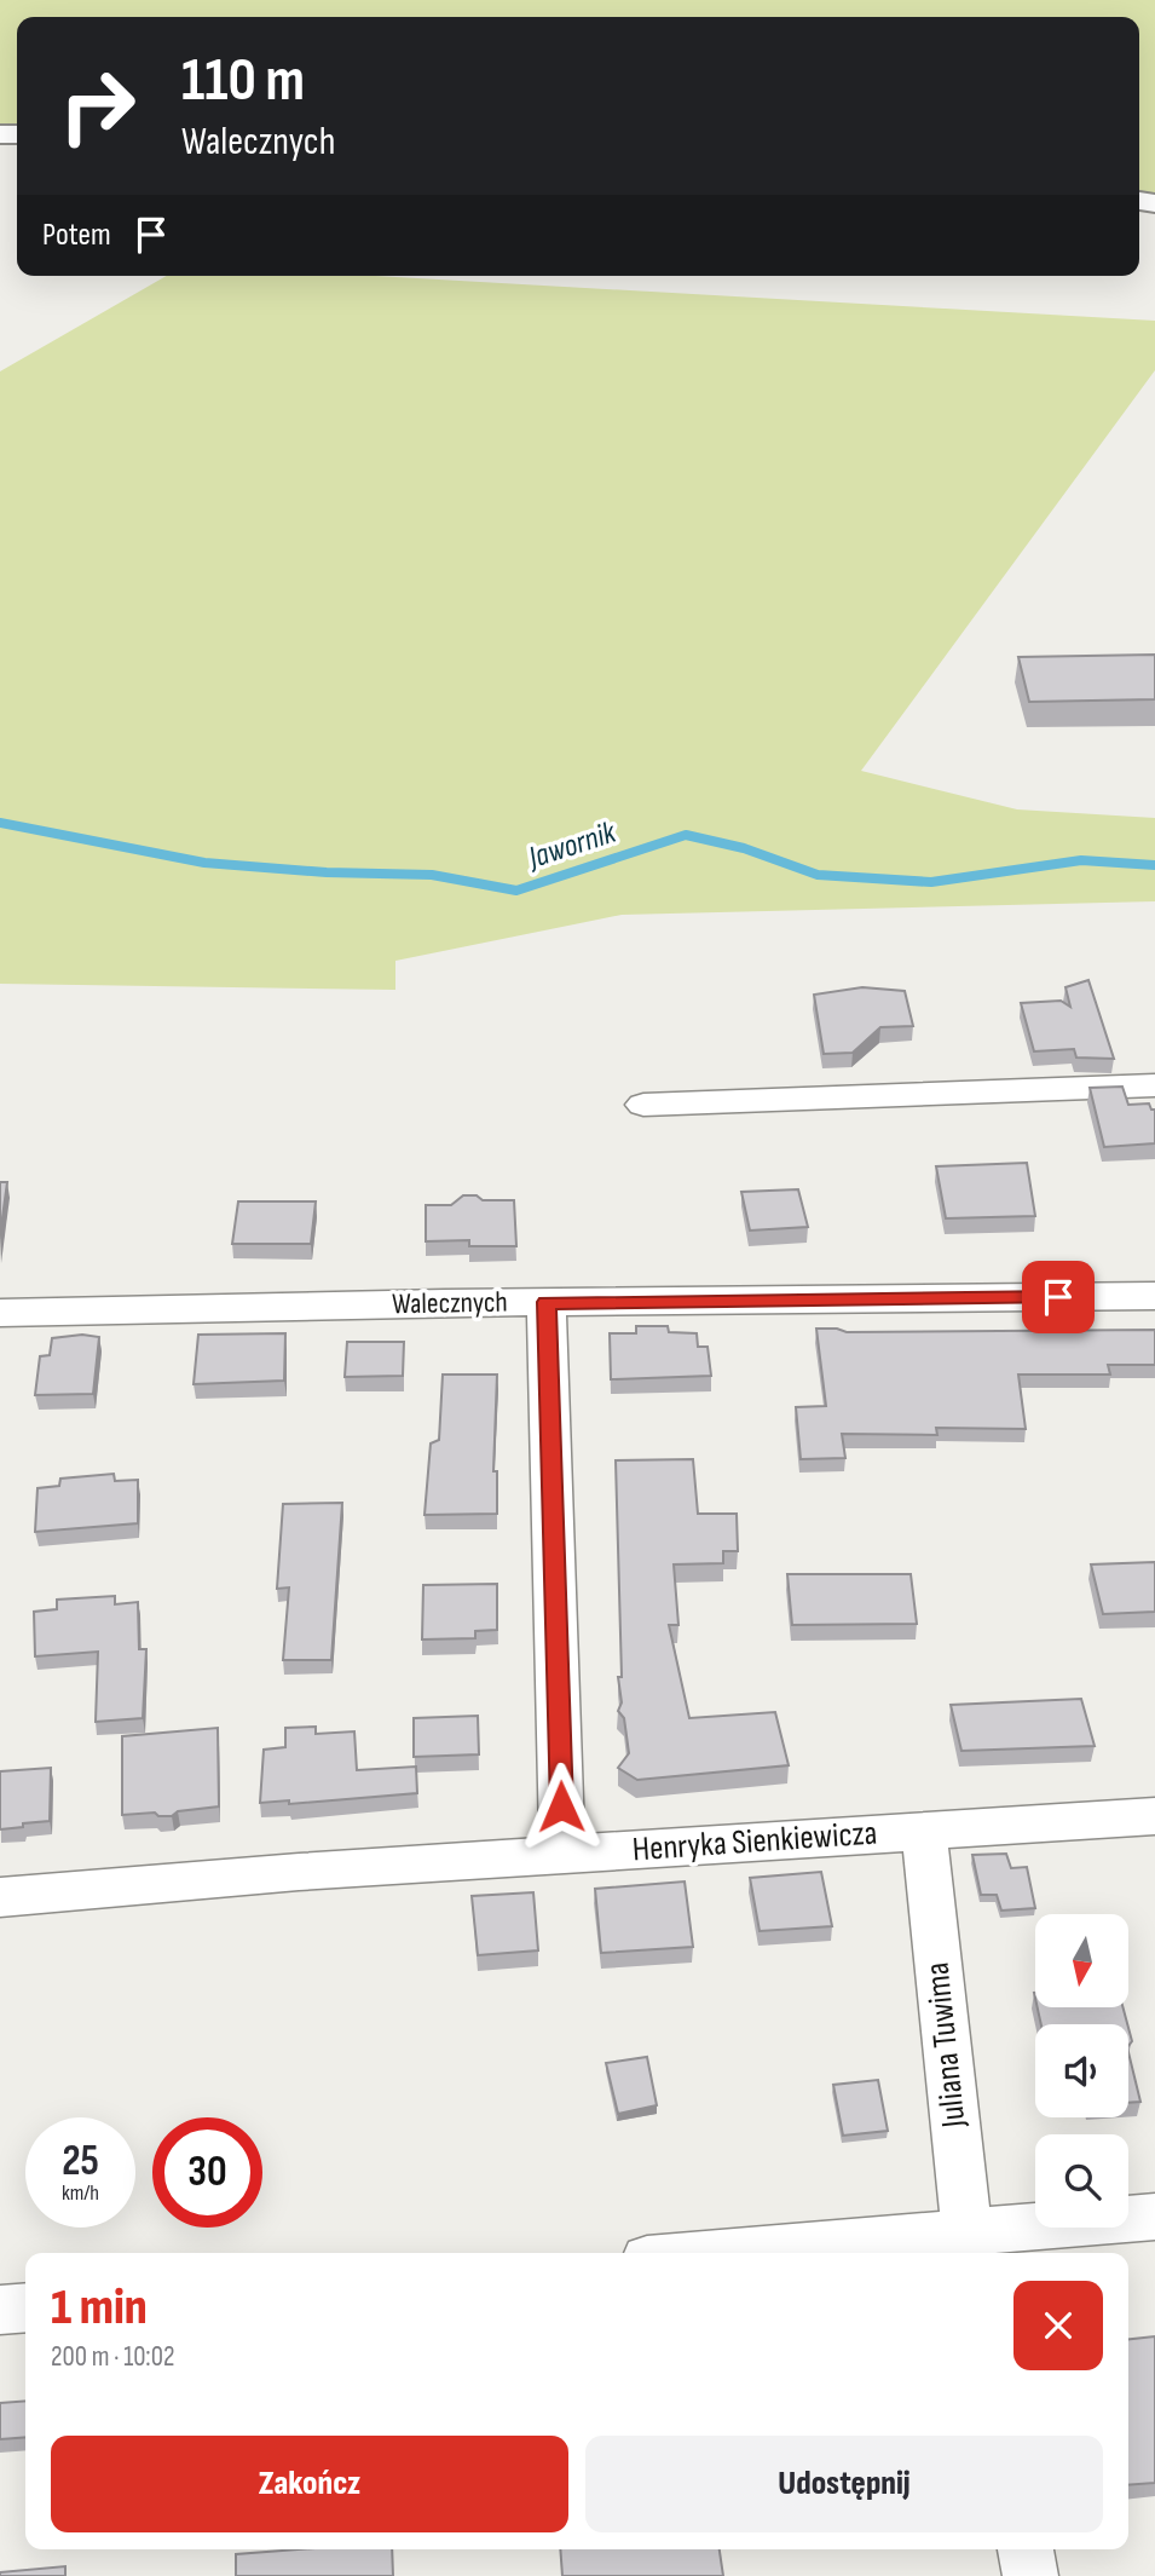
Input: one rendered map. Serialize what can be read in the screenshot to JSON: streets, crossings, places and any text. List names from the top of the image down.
{
  "streets": {
    "street": ["Walecznych", "Henryka Sienkiewicza", "Juliana Tuwima"]
  },
  "crossings": [
    ["Henryka Sienkiewicza", "Juliana Tuwima"]
  ],
  "water": ["Jawornik"],
  "north": "bottom",
  "page": {
    "turn": ["110 m", "Walecznych"],
    "then": "Potem",
    "speed": "25 km/h",
    "limit": "30",
    "heading": ["1 min", "200 m · 10:02"],
    "buttons": ["Zakończ", "Udostępnij"]
  }
}
